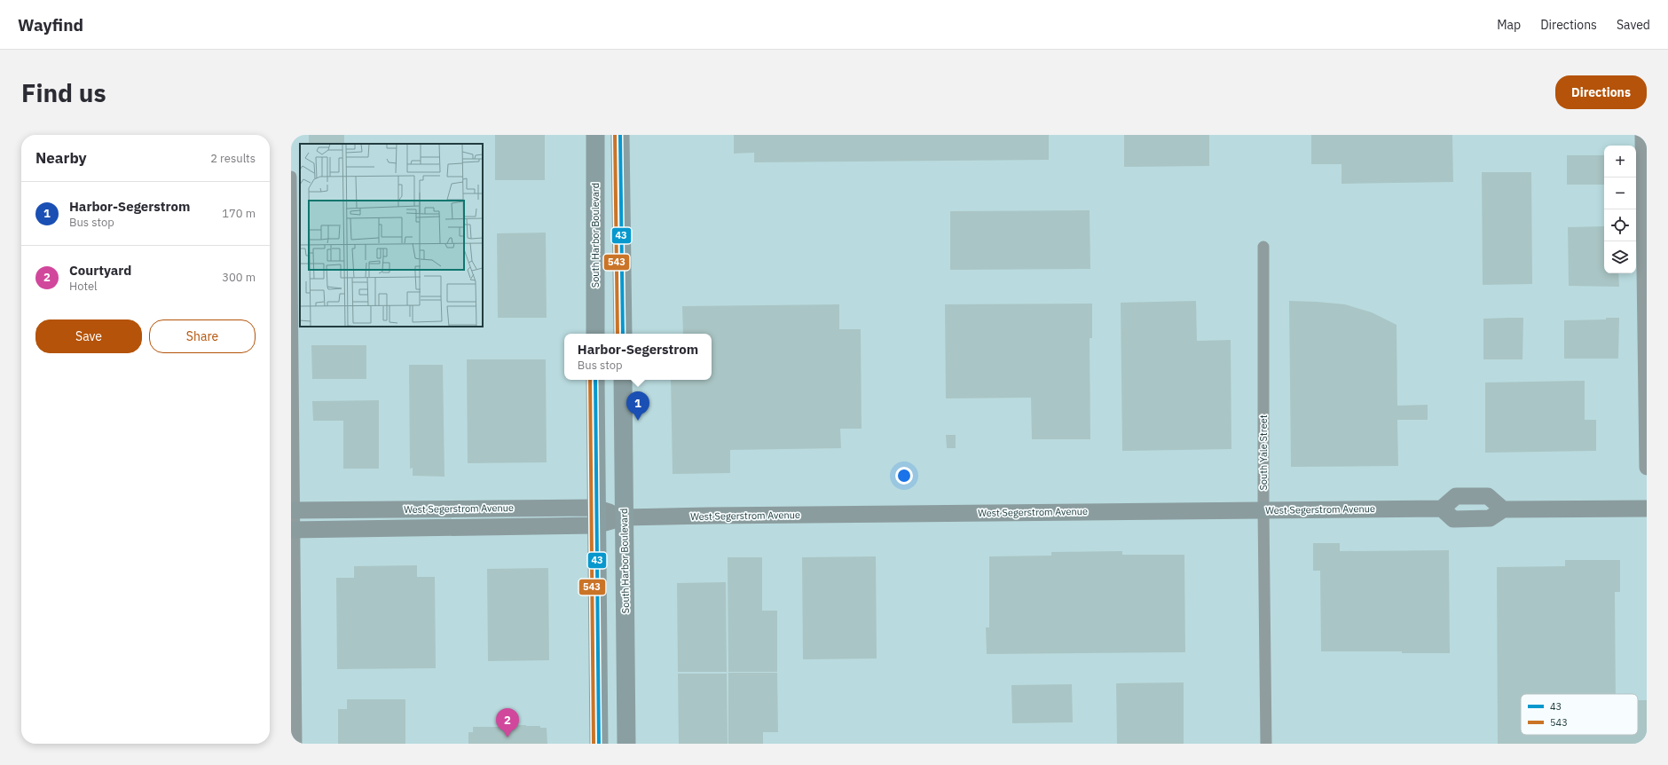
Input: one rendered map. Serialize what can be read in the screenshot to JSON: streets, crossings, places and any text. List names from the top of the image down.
{
  "streets": {
    "main road": ["South Harbor Boulevard", "West Segerstrom Avenue"],
    "street": ["South Yale Street"]
  },
  "crossings": [
    ["South Harbor Boulevard", "West Segerstrom Avenue"],
    ["South Yale Street", "West Segerstrom Avenue"]
  ],
  "lines": ["transit line 43", "transit line 543"],
  "legend": ["43", "543"],
  "page": {
    "header": "Wayfind",
    "nav": ["Map", "Directions", "Saved"],
    "buttons": [
      "Directions",
      ["Save", "Share"]
    ],
    "title": "Find us",
    "heading": ["Nearby", "2 results"],
    "map_buttons": ["+", "−"],
    "list": [
      {
        "mark": "1",
        "name": "Harbor-Segerstrom",
        "note": "Bus stop",
        "value": "170 m"
      },
      {
        "mark": "2",
        "name": "Courtyard",
        "note": "Hotel",
        "value": "300 m"
      }
    ],
    "popup": ["Harbor-Segerstrom", "Bus stop"],
    "pins": ["1", "2"]
  }
}
